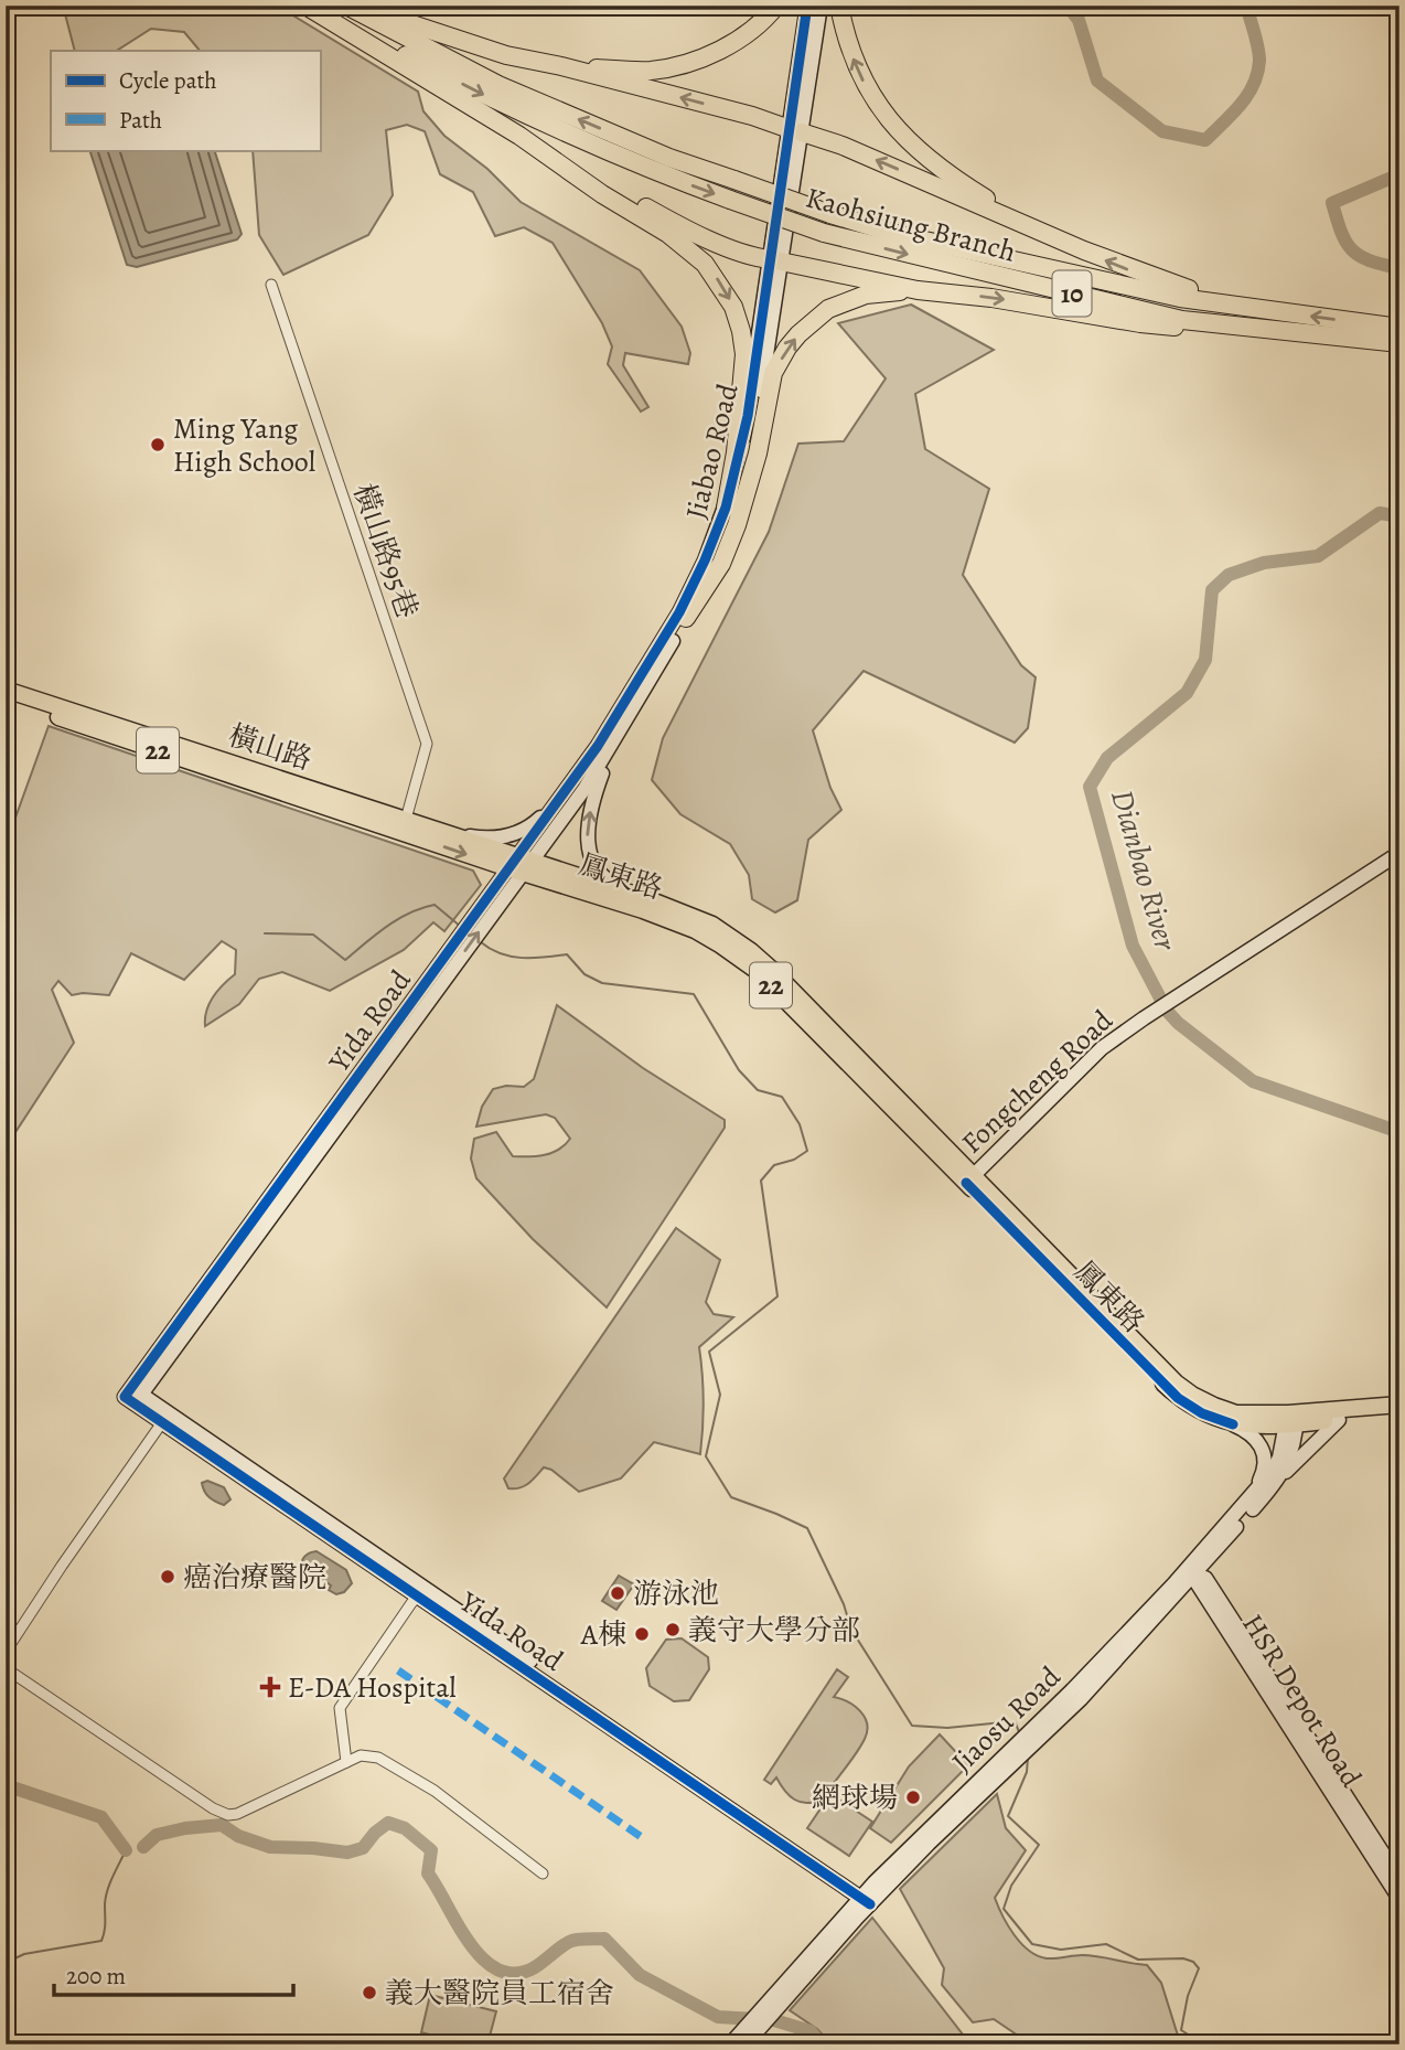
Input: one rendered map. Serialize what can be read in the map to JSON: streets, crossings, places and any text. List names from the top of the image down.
{
  "streets": {
    "highway": ["Kaohsiung Branch", "10"],
    "main road": ["橫山路", "22", "鳳東路"],
    "street": [
      "Jiabao Road",
      "橫山路95巷",
      "Yida Road",
      "Fongcheng Road",
      "HSR Depot Road",
      "Jiaosu Road"
    ]
  },
  "crossings": [
    ["Jiabao Road", "橫山路"],
    ["Jiabao Road", "鳳東路"],
    ["Jiabao Road", "Yida Road"],
    ["橫山路95巷", "橫山路"],
    ["橫山路", "鳳東路"],
    ["橫山路", "Yida Road"],
    ["鳳東路", "Yida Road"],
    ["鳳東路", "Fongcheng Road"],
    ["鳳東路", "Jiaosu Road"],
    ["Yida Road", "Jiaosu Road"],
    ["HSR Depot Road", "Jiaosu Road"]
  ],
  "water": ["Dianbao River"],
  "places": {
    "other": [
      "Ming Yang High School",
      "癌治療醫院",
      "游泳池",
      "義守大學分部",
      "A棟",
      "網球場",
      "義大醫院員工宿舍"
    ],
    "health": ["E-DA Hospital"]
  },
  "legend": ["Cycle path", "Path"],
  "scale_bar": "200 m"
}
